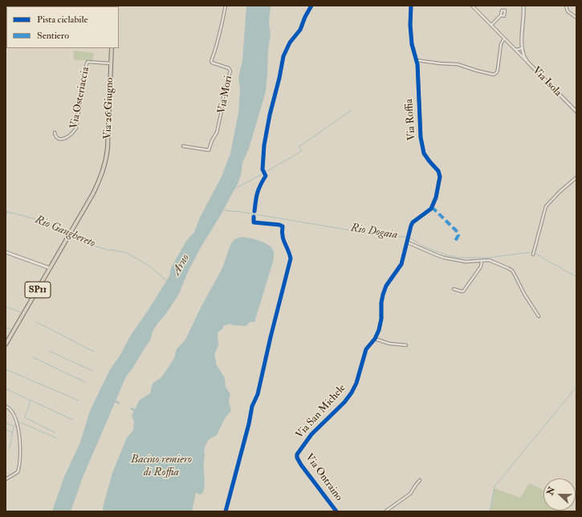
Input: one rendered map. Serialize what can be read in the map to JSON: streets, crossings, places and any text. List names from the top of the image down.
{
  "streets": {
    "main road": ["Via 26 Giugno", "SP11"],
    "street": [
      "Via Isola",
      "Via Mori",
      "Via Osteriaccia",
      "Via Roffia",
      "Via San Michele",
      "Via Ontraino"
    ]
  },
  "crossings": [
    ["Via Osteriaccia", "Via 26 Giugno"],
    ["Via 26 Giugno", "SP11"],
    ["Via Roffia", "Via San Michele"],
    ["Via San Michele", "Via Ontraino"]
  ],
  "water": [
    "Rio Ganghereto",
    "Rio Dogaia",
    "Arno",
    "Bacino remiero di Roffia"
  ],
  "legend": ["Pista ciclabile", "Sentiero"],
  "north": "left"
}
